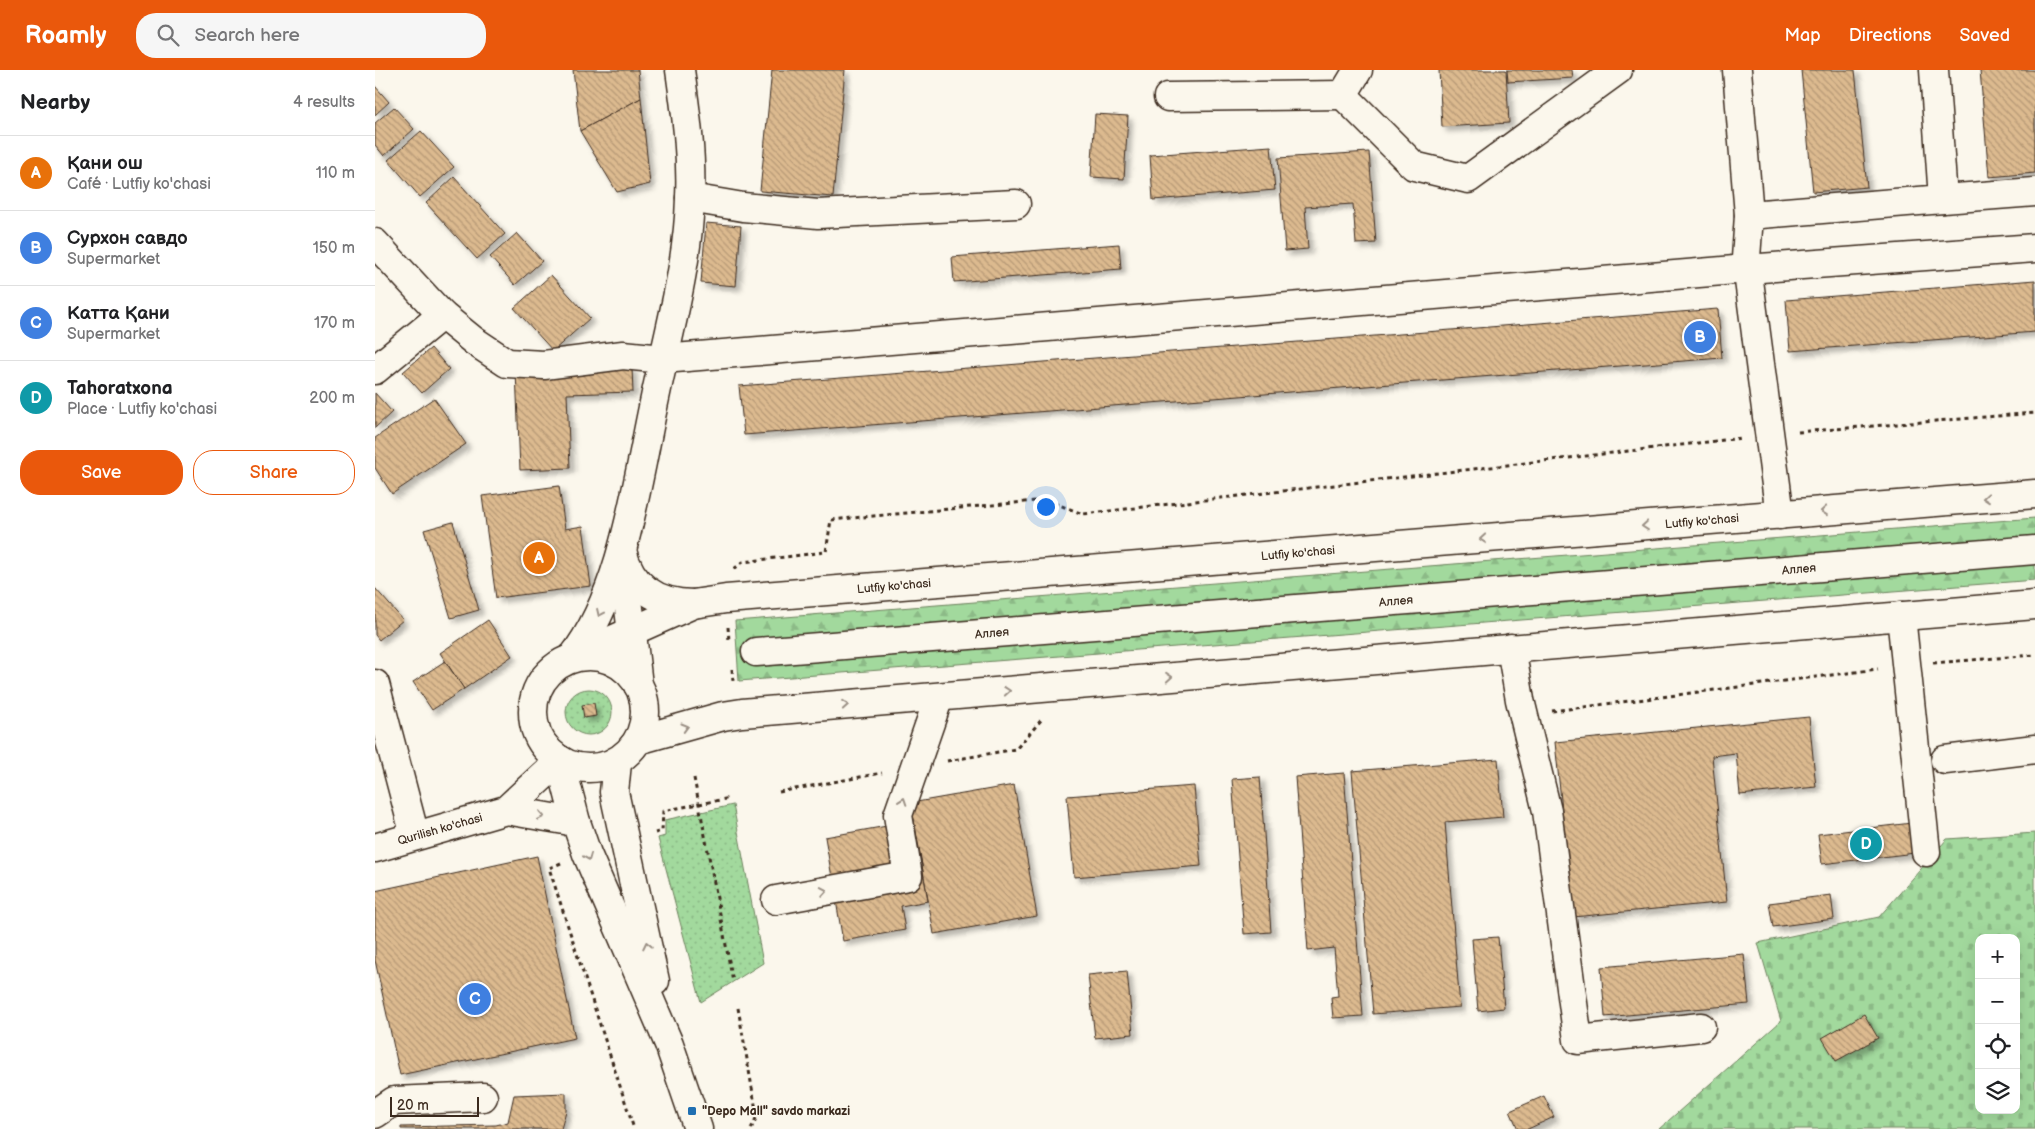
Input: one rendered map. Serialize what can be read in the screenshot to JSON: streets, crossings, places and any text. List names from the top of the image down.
{
  "streets": {
    "main road": ["Lutfiy ko'chasi", "Аллея", "Qurilish ko'chasi"]
  },
  "crossings": [
    ["Lutfiy ko'chasi", "Qurilish ko'chasi"]
  ],
  "places": {
    "transit": ["\"Depo Mall\" savdo markazi"]
  },
  "scale_bar": "20 m",
  "page": {
    "header": "Roamly",
    "search": "Search here",
    "nav": ["Map", "Directions", "Saved"],
    "heading": ["Nearby", "4 results"],
    "list": [
      {
        "mark": "A",
        "name": "Қани ош",
        "note": "Café · Lutfiy ko'chasi",
        "value": "110 m"
      },
      {
        "mark": "B",
        "name": "Сурхон савдо",
        "note": "Supermarket",
        "value": "150 m"
      },
      {
        "mark": "C",
        "name": "Катта Қани",
        "note": "Supermarket",
        "value": "170 m"
      },
      {
        "mark": "D",
        "name": "Tahoratxona",
        "note": "Place · Lutfiy ko'chasi",
        "value": "200 m"
      }
    ],
    "pins": [
      "B",
      "A",
      "D",
      "C"
    ],
    "buttons": ["Save", "Share"],
    "map_buttons": ["+", "−"],
    "scale": "20 m"
  }
}
